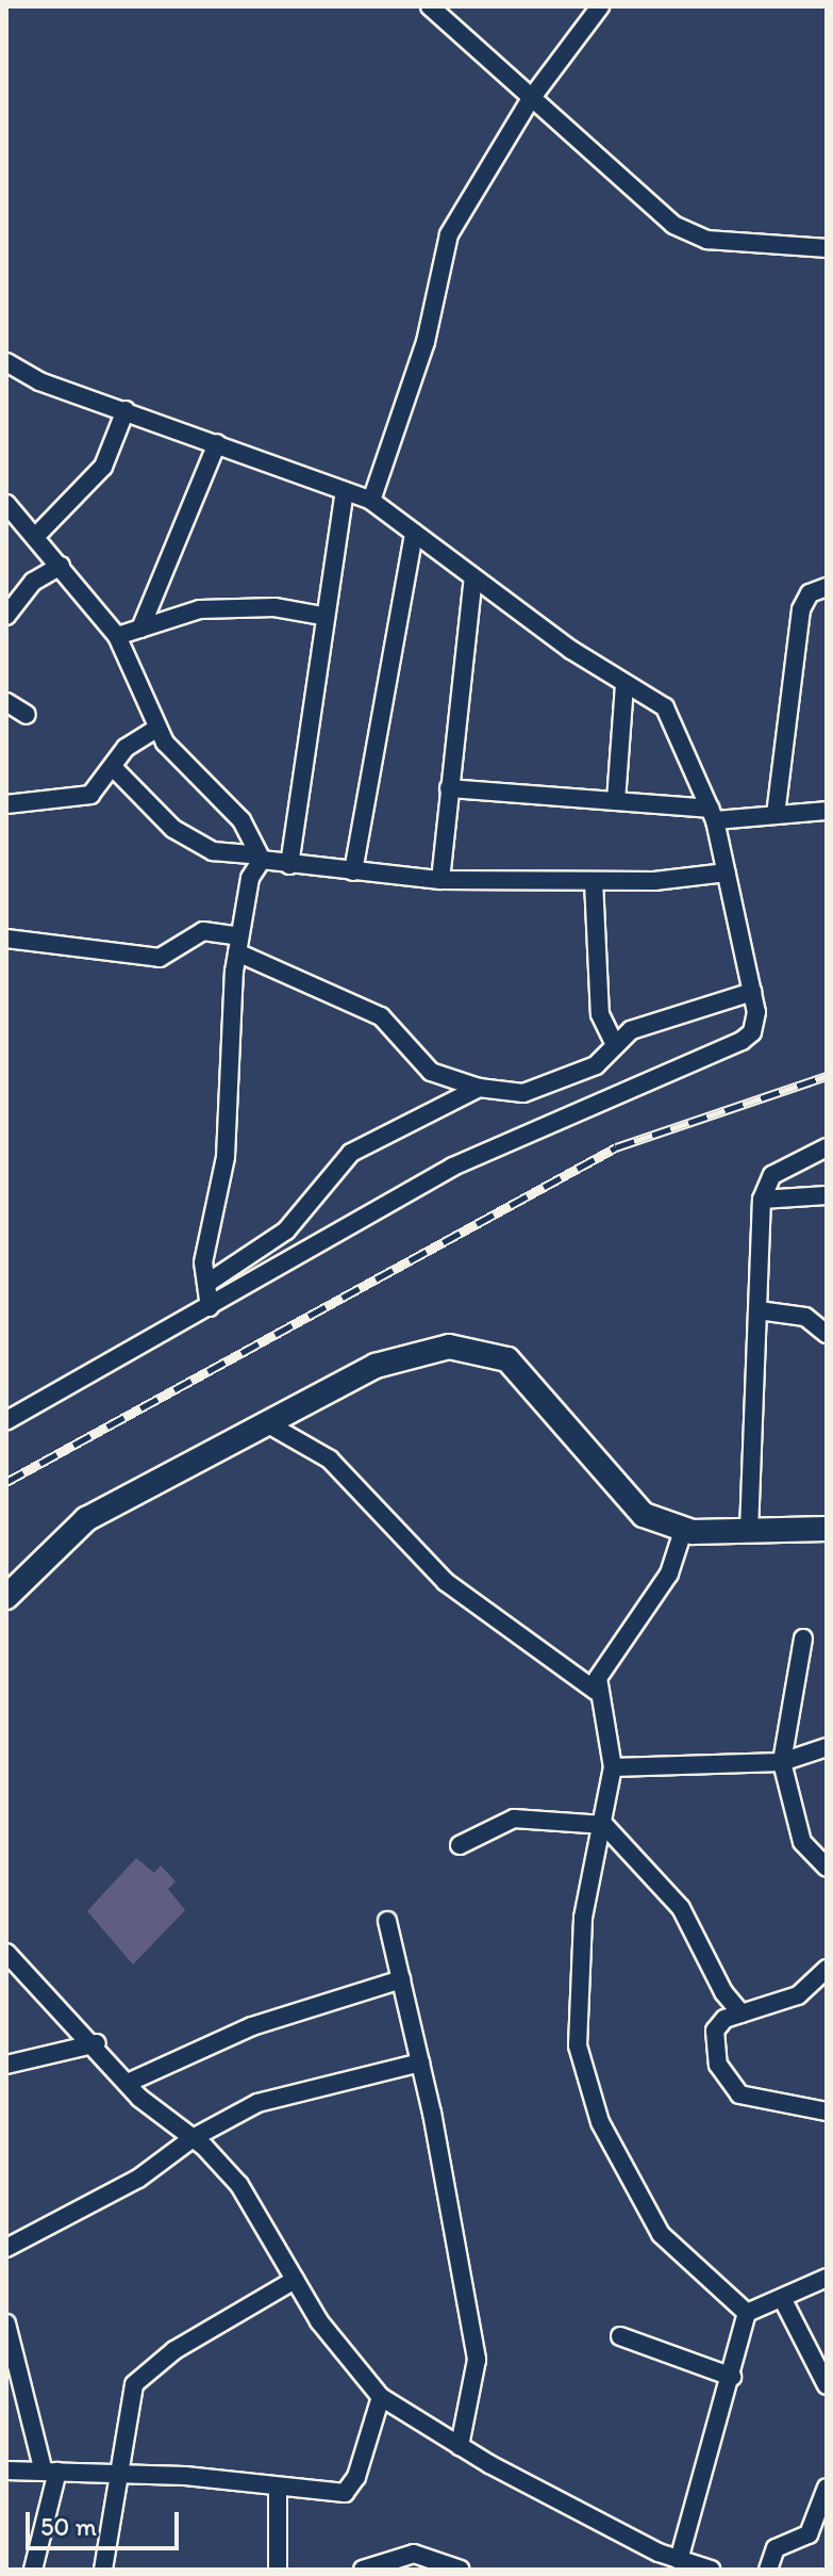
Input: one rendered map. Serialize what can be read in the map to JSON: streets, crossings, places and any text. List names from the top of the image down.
{
  "scale_bar": "50 m"
}
